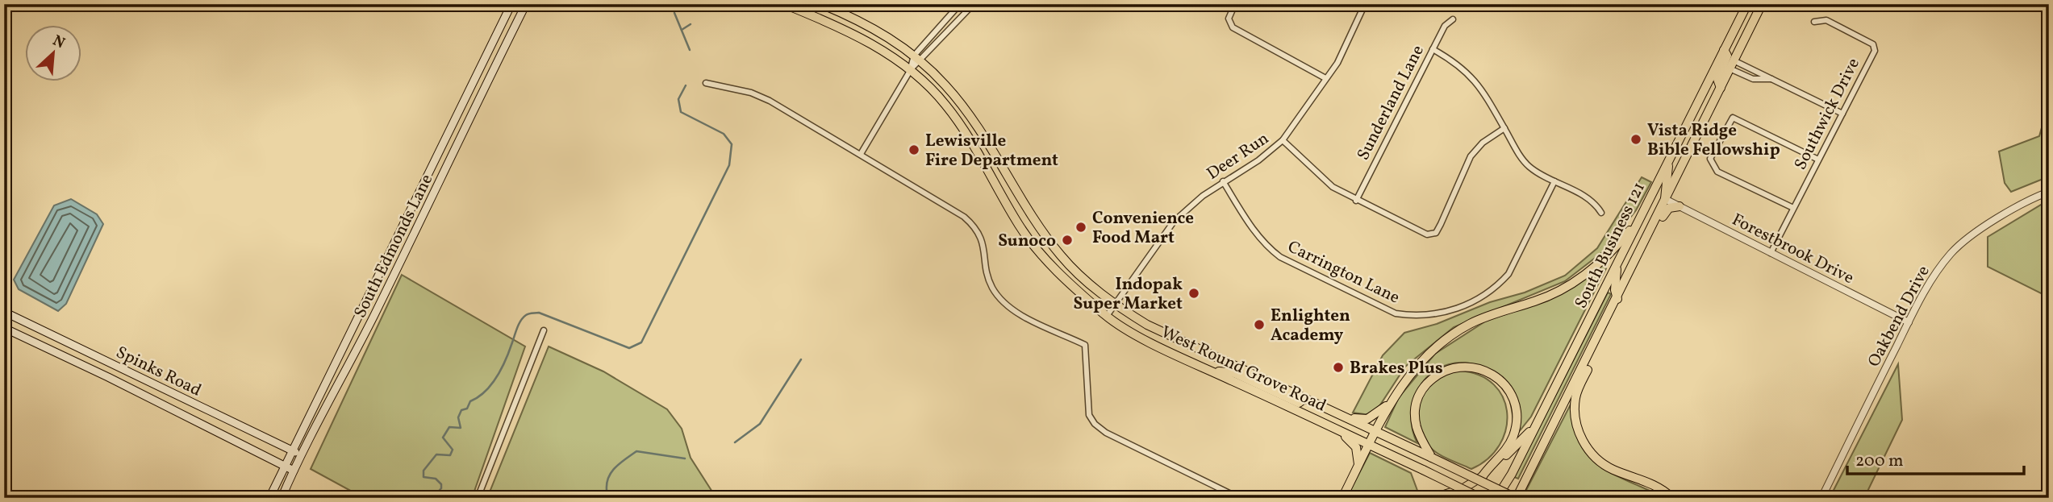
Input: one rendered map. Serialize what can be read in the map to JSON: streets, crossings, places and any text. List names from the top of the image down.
{
  "streets": {
    "main road": [
      "South Business 121",
      "South Edmonds Lane",
      "West Round Grove Road",
      "Spinks Road"
    ],
    "street": [
      "Sunderland Lane",
      "Southwick Drive",
      "Deer Run",
      "Forestbrook Drive",
      "Carrington Lane",
      "Oakbend Drive"
    ]
  },
  "crossings": [
    ["Southwick Drive", "Forestbrook Drive"],
    ["Deer Run", "Carrington Lane"],
    ["Deer Run", "West Round Grove Road"],
    ["South Business 121", "Forestbrook Drive"],
    ["South Business 121", "West Round Grove Road"],
    ["South Edmonds Lane", "Spinks Road"],
    ["Forestbrook Drive", "Oakbend Drive"]
  ],
  "places": [
    "Vista Ridge Bible Fellowship",
    "Lewisville Fire Department",
    "Convenience Food Mart",
    "Sunoco",
    "Indopak Super Market",
    "Enlighten Academy",
    "Brakes Plus"
  ],
  "scale_bar": "200 m",
  "north": "top right"
}
